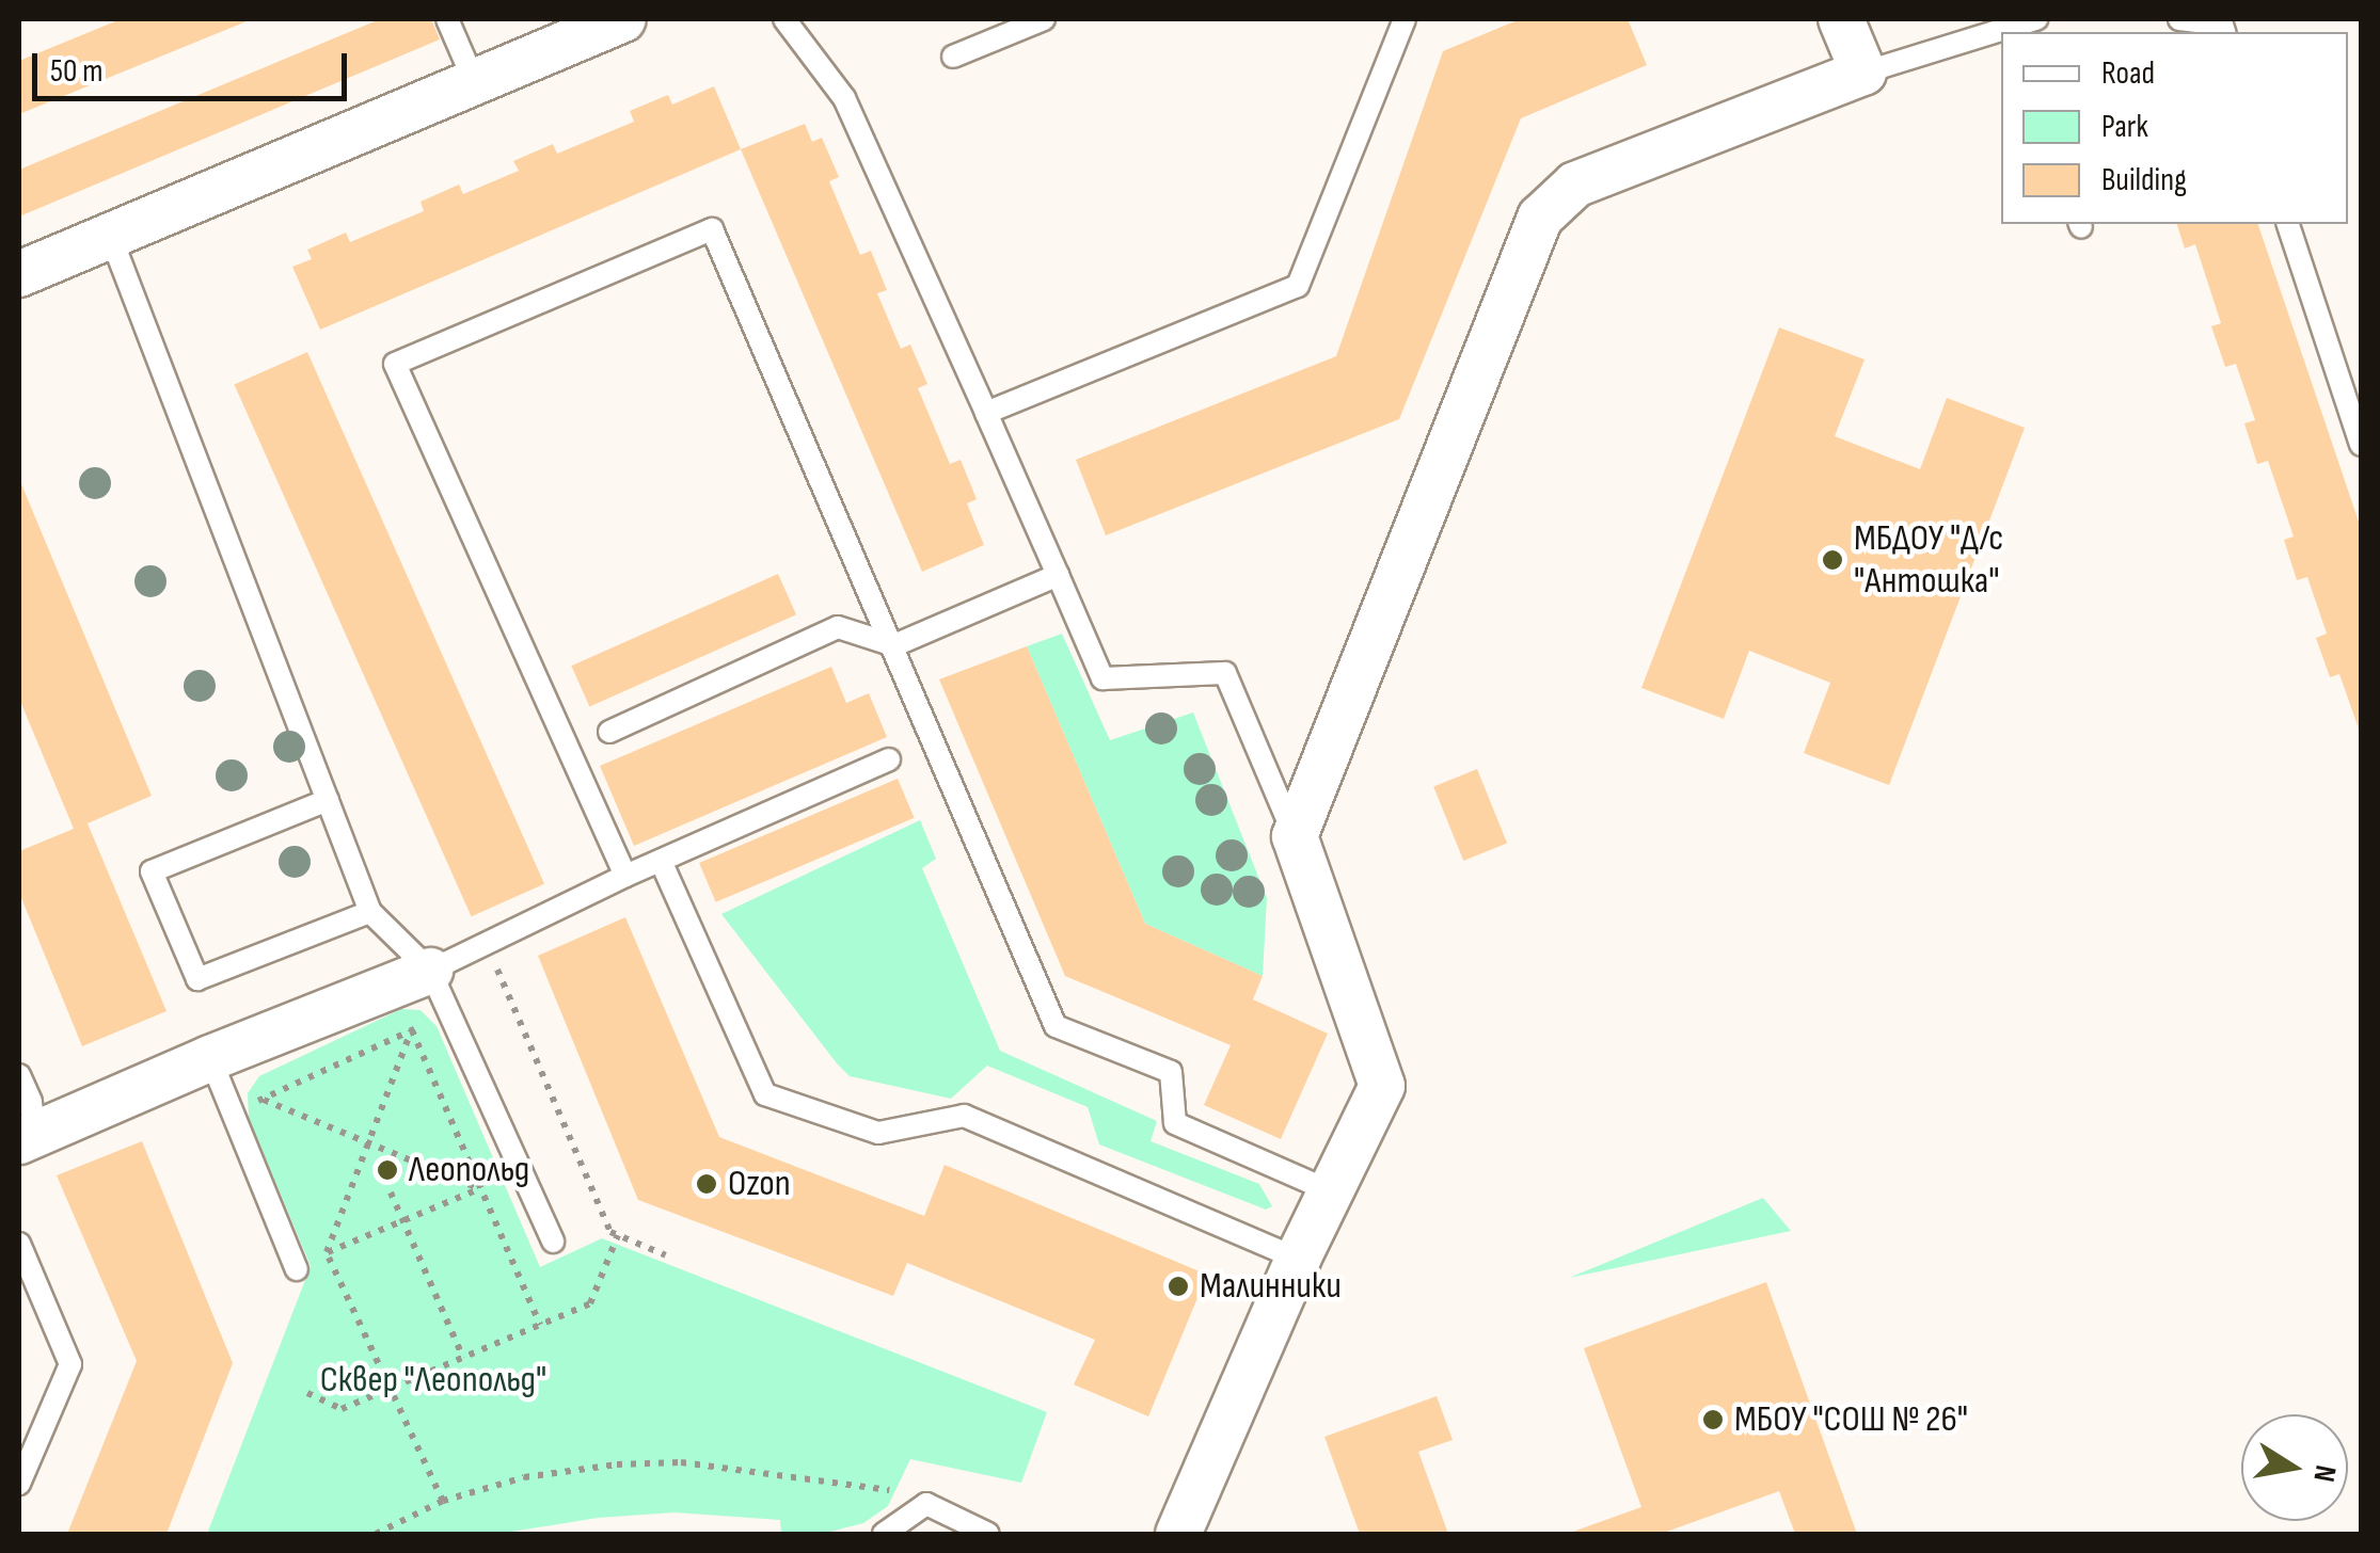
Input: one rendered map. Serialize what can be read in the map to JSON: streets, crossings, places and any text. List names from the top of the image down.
{
  "parks": ["Сквер \"Леопольд\""],
  "places": [
    "МБДОУ \"Д/с \"Антошка\"",
    "Леопольд",
    "Ozon",
    "Малинники",
    "МБОУ \"СОШ № 26\""
  ],
  "legend": ["Road", "Park", "Building"],
  "scale_bar": "50 m",
  "north": "right"
}
